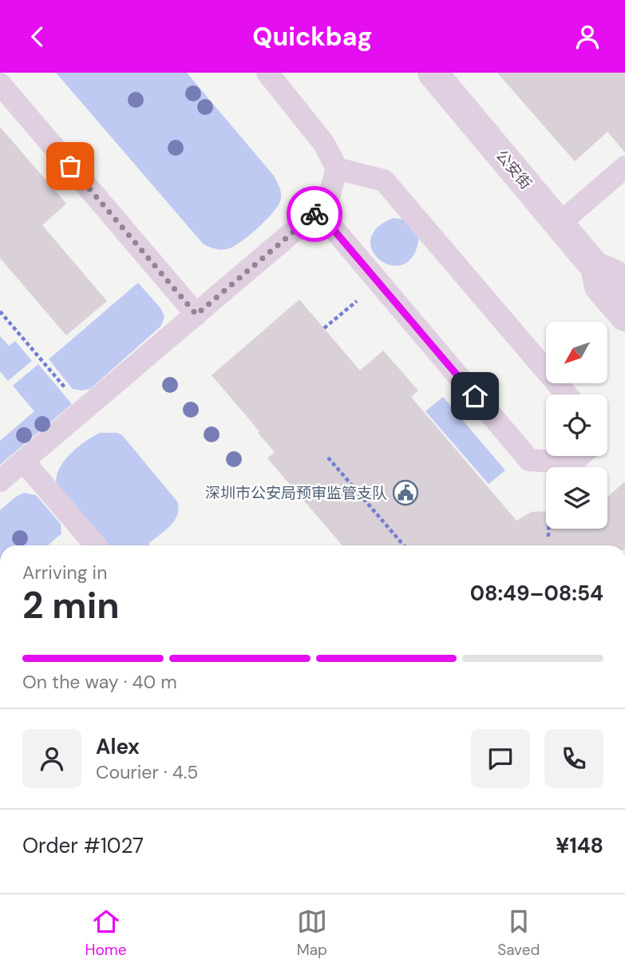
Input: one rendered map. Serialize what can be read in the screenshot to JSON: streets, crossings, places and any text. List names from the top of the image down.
{
  "streets": {
    "street": ["公安街"]
  },
  "places": {
    "public building": ["深圳市公安局预审监管支队"]
  },
  "north": "bottom left",
  "page": {
    "header": "Quickbag",
    "heading": ["2 min", "Arriving in", "08:49–08:54"],
    "panel": [
      "Alex",
      "Courier · 4.5",
      "Order #1027",
      "¥148"
    ],
    "bar": "On the way · 40 m",
    "tabs": ["Home", "Map", "Saved"]
  }
}
